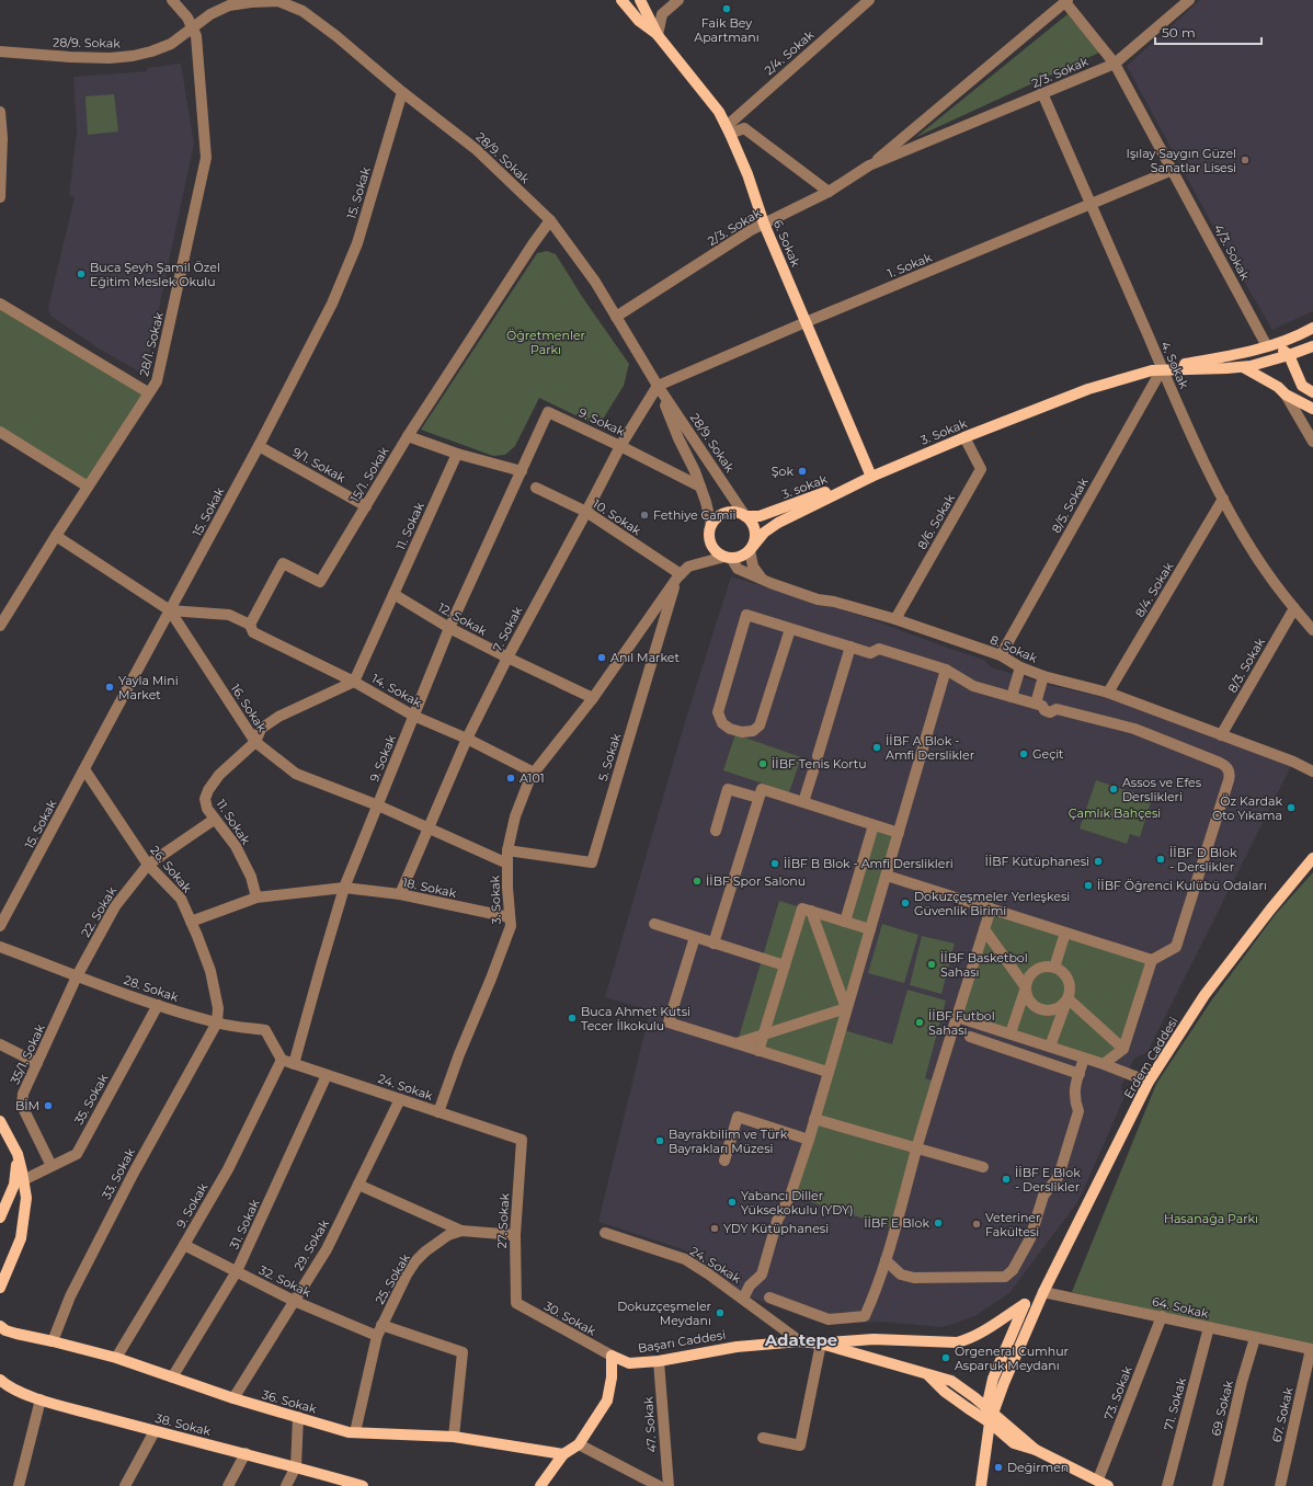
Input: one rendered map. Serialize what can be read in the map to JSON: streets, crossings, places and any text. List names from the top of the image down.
{
  "streets": {
    "main road": [
      "6. Sokak",
      "3. Sokak",
      "3. sokak",
      "Erdem Caddesi",
      "Başarı Caddesi",
      "36. Sokak",
      "38. Sokak"
    ],
    "street": [
      "28/9. Sokak",
      "2/4. Sokak",
      "2/3. Sokak",
      "15. Sokak",
      "4/3. Sokak",
      "1. Sokak",
      "28/1. Sokak",
      "4. Sokak",
      "9. Sokak",
      "9/1. Sokak",
      "15/1. Sokak",
      "8/5. Sokak",
      "10. Sokak",
      "8/6. Sokak",
      "11. Sokak",
      "8/4. Sokak",
      "12. Sokak",
      "7. Sokak",
      "8. Sokak",
      "8/3. Sokak",
      "14. Sokak",
      "16. Sokak",
      "5. Sokak",
      "26. Sokak",
      "18. Sokak",
      "22. Sokak",
      "28. Sokak",
      "35/1. Sokak",
      "24. Sokak",
      "35. Sokak",
      "33. Sokak",
      "27. Sokak",
      "31. Sokak",
      "29. Sokak",
      "25. Sokak",
      "32. Sokak",
      "64. Sokak",
      "30. Sokak",
      "73. Sokak",
      "71. Sokak",
      "69. Sokak",
      "67. Sokak",
      "47. Sokak"
    ]
  },
  "crossings": [
    ["28/9. Sokak", "2/3. Sokak"],
    ["28/9. Sokak", "15. Sokak"],
    ["28/9. Sokak", "1. Sokak"],
    ["28/9. Sokak", "28/1. Sokak"],
    ["28/9. Sokak", "9. Sokak"],
    ["28/9. Sokak", "3. Sokak"],
    ["28/9. Sokak", "15/1. Sokak"],
    ["28/9. Sokak", "3. sokak"],
    ["28/9. Sokak", "7. Sokak"],
    ["28/9. Sokak", "8. Sokak"],
    ["2/4. Sokak", "6. Sokak"],
    ["2/3. Sokak", "6. Sokak"],
    ["2/3. Sokak", "4/3. Sokak"],
    ["2/3. Sokak", "4. Sokak"],
    ["15. Sokak", "9/1. Sokak"],
    ["15. Sokak", "16. Sokak"],
    ["15. Sokak", "26. Sokak"],
    ["6. Sokak", "1. Sokak"],
    ["6. Sokak", "3. Sokak"],
    ["6. Sokak", "3. sokak"],
    ["4/3. Sokak", "1. Sokak"],
    ["4/3. Sokak", "3. Sokak"],
    ["1. Sokak", "4. Sokak"],
    ["1. Sokak", "7. Sokak"],
    ["28/1. Sokak", "16. Sokak"],
    ["4. Sokak", "3. Sokak"],
    ["4. Sokak", "8/5. Sokak"],
    ["4. Sokak", "8/4. Sokak"],
    ["4. Sokak", "8/3. Sokak"],
    ["9. Sokak", "12. Sokak"],
    ["9. Sokak", "7. Sokak"],
    ["9. Sokak", "14. Sokak"],
    ["9. Sokak", "16. Sokak"],
    ["9. Sokak", "18. Sokak"],
    ["9. Sokak", "28. Sokak"],
    ["9. Sokak", "24. Sokak"],
    ["9. Sokak", "32. Sokak"],
    ["9. Sokak", "36. Sokak"],
    ["3. Sokak", "3. sokak"],
    ["3. Sokak", "8/5. Sokak"],
    ["3. Sokak", "10. Sokak"],
    ["3. Sokak", "8/6. Sokak"],
    ["3. Sokak", "12. Sokak"],
    ["3. Sokak", "8. Sokak"],
    ["3. Sokak", "14. Sokak"],
    ["3. Sokak", "16. Sokak"],
    ["3. Sokak", "5. Sokak"],
    ["3. Sokak", "18. Sokak"],
    ["3. Sokak", "24. Sokak"],
    ["9/1. Sokak", "15/1. Sokak"],
    ["3. sokak", "8. Sokak"],
    ["8/5. Sokak", "8. Sokak"],
    ["10. Sokak", "7. Sokak"],
    ["10. Sokak", "5. Sokak"],
    ["8/6. Sokak", "8. Sokak"],
    ["11. Sokak", "12. Sokak"],
    ["11. Sokak", "14. Sokak"],
    ["11. Sokak", "16. Sokak"],
    ["11. Sokak", "22. Sokak"],
    ["8/4. Sokak", "8. Sokak"],
    ["12. Sokak", "7. Sokak"],
    ["7. Sokak", "14. Sokak"],
    ["7. Sokak", "16. Sokak"],
    ["7. Sokak", "18. Sokak"],
    ["8. Sokak", "8/3. Sokak"],
    ["14. Sokak", "16. Sokak"],
    ["26. Sokak", "22. Sokak"],
    ["26. Sokak", "28. Sokak"],
    ["26. Sokak", "33. Sokak"],
    ["22. Sokak", "28. Sokak"],
    ["22. Sokak", "35/1. Sokak"],
    ["28. Sokak", "35/1. Sokak"],
    ["28. Sokak", "24. Sokak"],
    ["28. Sokak", "35. Sokak"],
    ["28. Sokak", "33. Sokak"],
    ["35/1. Sokak", "35. Sokak"],
    ["Erdem Caddesi", "64. Sokak"],
    ["Erdem Caddesi", "Başarı Caddesi"],
    ["24. Sokak", "27. Sokak"],
    ["24. Sokak", "31. Sokak"],
    ["24. Sokak", "29. Sokak"],
    ["24. Sokak", "Başarı Caddesi"],
    ["33. Sokak", "36. Sokak"],
    ["27. Sokak", "25. Sokak"],
    ["27. Sokak", "30. Sokak"],
    ["31. Sokak", "32. Sokak"],
    ["31. Sokak", "36. Sokak"],
    ["29. Sokak", "32. Sokak"],
    ["29. Sokak", "36. Sokak"],
    ["25. Sokak", "32. Sokak"],
    ["25. Sokak", "36. Sokak"],
    ["64. Sokak", "73. Sokak"],
    ["64. Sokak", "71. Sokak"],
    ["64. Sokak", "69. Sokak"],
    ["64. Sokak", "67. Sokak"],
    ["30. Sokak", "Başarı Caddesi"],
    ["Başarı Caddesi", "73. Sokak"],
    ["Başarı Caddesi", "47. Sokak"]
  ],
  "districts": ["Adatepe"],
  "parks": ["Öğretmenler Parkı", "Çamlık Bahçesi", "Hasanağa Parkı"],
  "places": [
    "Faik Bey Apartmanı",
    "Işılay Saygın Güzel Sanatlar Lisesi",
    "Buca Şeyh Şamil Özel Eğitim Meslek Okulu",
    "Şok",
    "Fethiye Camii",
    "Anıl Market",
    "Yayla Mini Market",
    "İİBF A Blok - Amfi Derslikler",
    "Geçit",
    "İİBF Tenis Kortu",
    "A101",
    "Assos ve Efes Derslikleri",
    "Öz Kardak Oto Yıkama",
    "İİBF D Blok - Derslikler",
    "İİBF Kütüphanesi",
    "İİBF B Blok - Amfi Derslikleri",
    "İİBF Spor Salonu",
    "İİBF Öğrenci Kulübü Odaları",
    "Dokuzçeşmeler Yerleşkesi Güvenlik Birimi",
    "İİBF Basketbol Sahası",
    "Buca Ahmet Kutsi Tecer İlkokulu",
    "İİBF Futbol Sahası",
    "BİM",
    "Bayrakbilim ve Türk Bayrakları Müzesi",
    "İİBF E Blok - Derslikler",
    "Yabancı Diller Yüksekokulu (YDY)",
    "İİBF E Blok",
    "Veteriner Fakültesi",
    "YDY Kütüphanesi",
    "Dokuzçeşmeler Meydanı",
    "Orgeneral Cumhur Asparuk Meydanı",
    "Değirmen"
  ],
  "scale_bar": "50 m"
}
